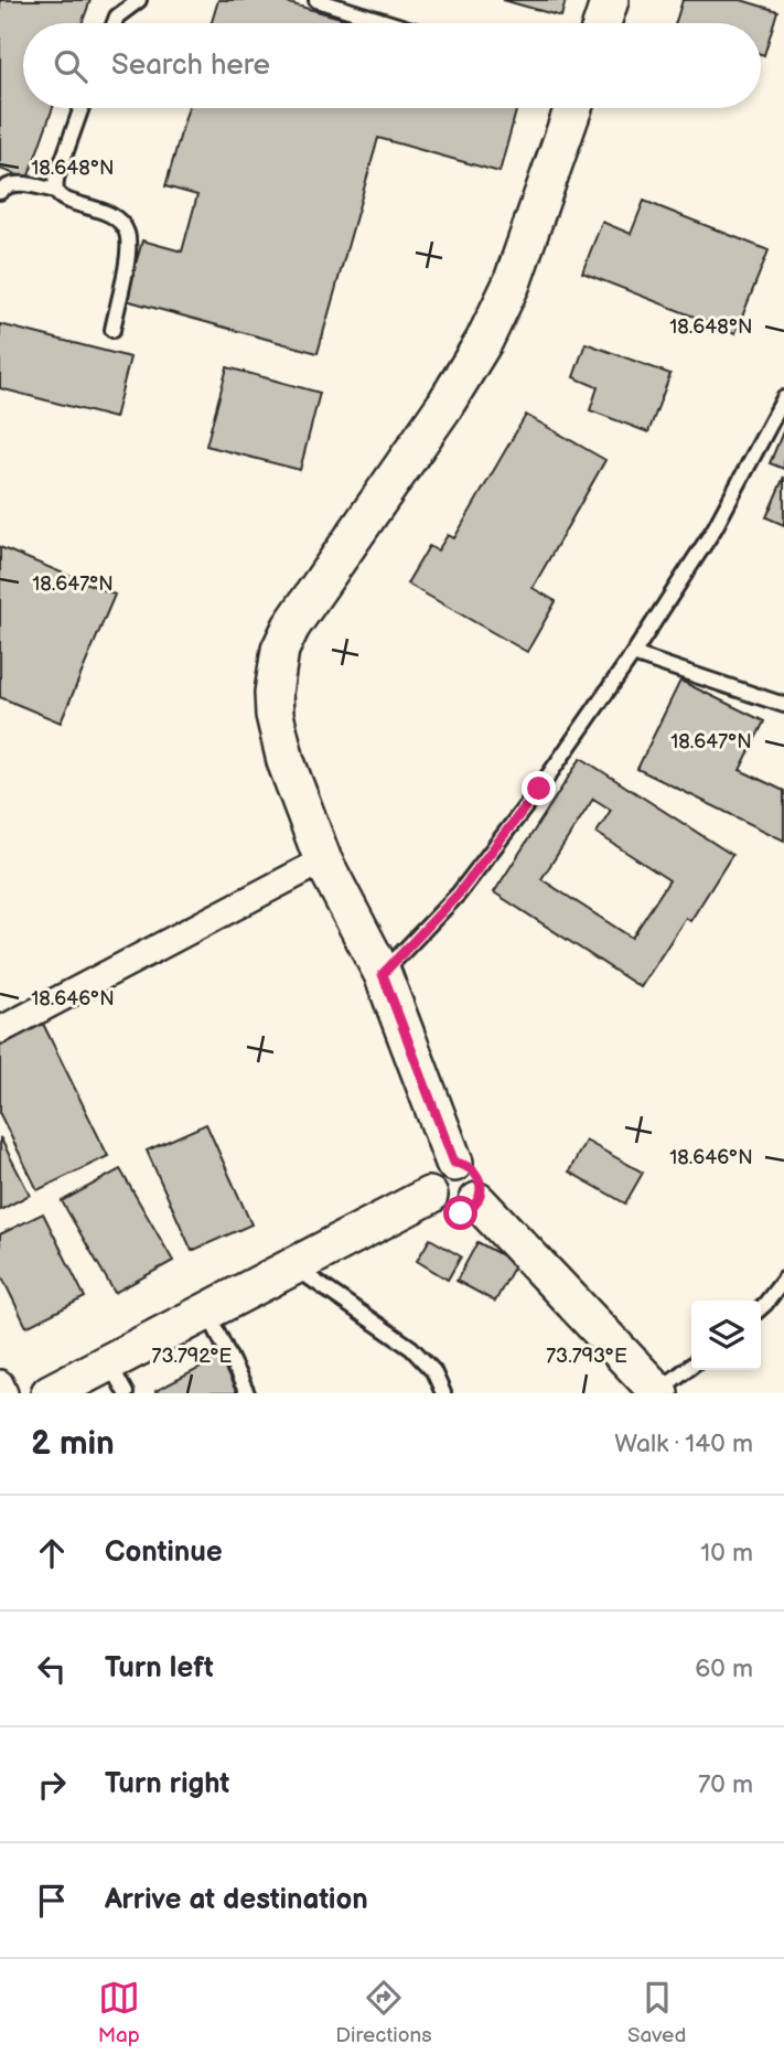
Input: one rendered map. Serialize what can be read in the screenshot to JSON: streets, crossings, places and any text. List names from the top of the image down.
{
  "page": {
    "search": "Search here",
    "heading": ["2 min", "Walk · 140 m"],
    "list": [
      ["Continue", "10 m"],
      ["Turn left", "60 m"],
      ["Turn right", "70 m"],
      "Arrive at destination"
    ],
    "nav": ["Map", "Directions", "Saved"]
  },
  "coordinates": [
    "18.648°N",
    "18.647°N",
    "18.646°N",
    "73.792°E",
    "73.793°E"
  ]
}
